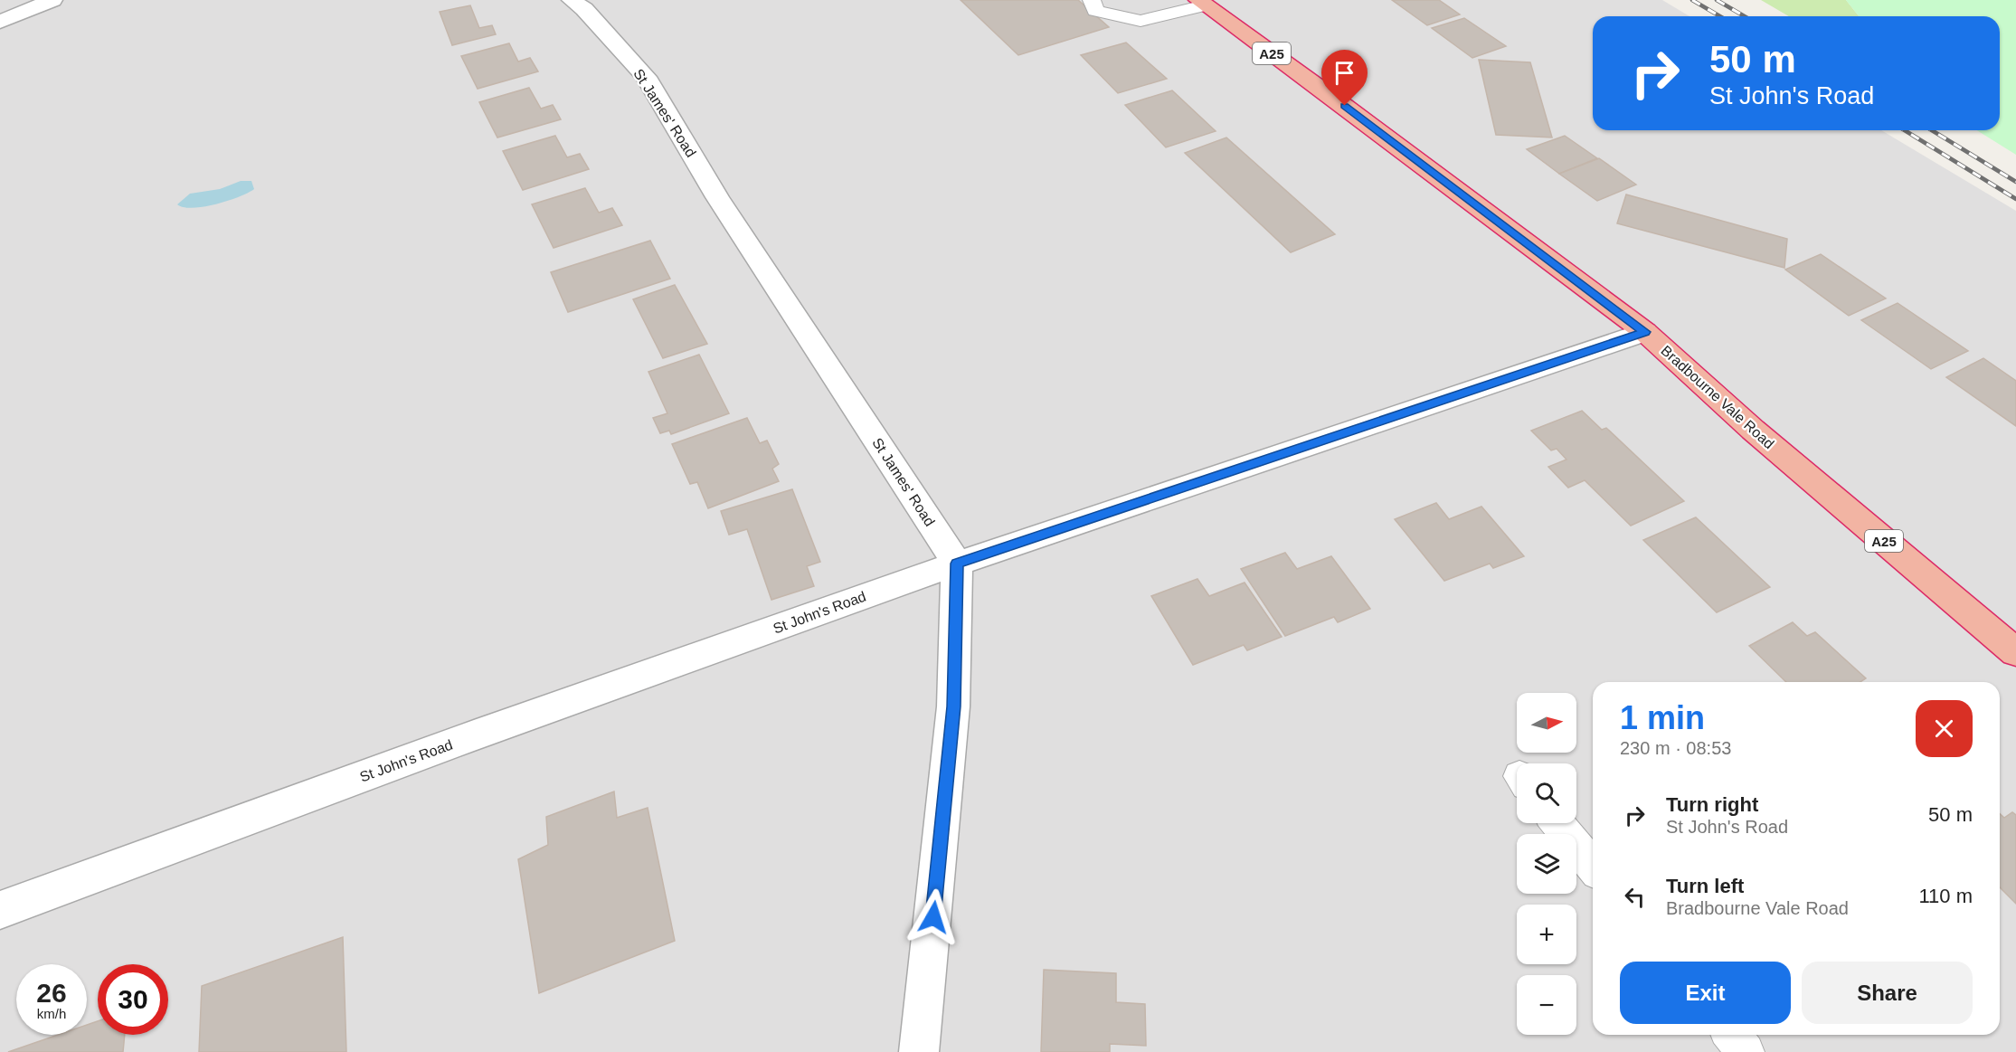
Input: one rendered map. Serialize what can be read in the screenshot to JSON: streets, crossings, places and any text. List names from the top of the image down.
{
  "streets": {
    "highway": ["A25", "Bradbourne Vale Road"],
    "street": ["St James' Road", "St John's Road"]
  },
  "crossings": [
    ["St James' Road", "St John's Road"],
    ["Bradbourne Vale Road", "St John's Road"]
  ],
  "north": "right",
  "page": {
    "turn": ["50 m", "St John's Road"],
    "heading": ["1 min", "230 m · 08:53"],
    "map_buttons": ["+", "−"],
    "list": [
      {
        "name": "Turn right",
        "note": "St John's Road",
        "value": "50 m"
      },
      {
        "name": "Turn left",
        "note": "Bradbourne Vale Road",
        "value": "110 m"
      }
    ],
    "buttons": ["Exit", "Share"],
    "speed": "26 km/h",
    "limit": "30"
  }
}
